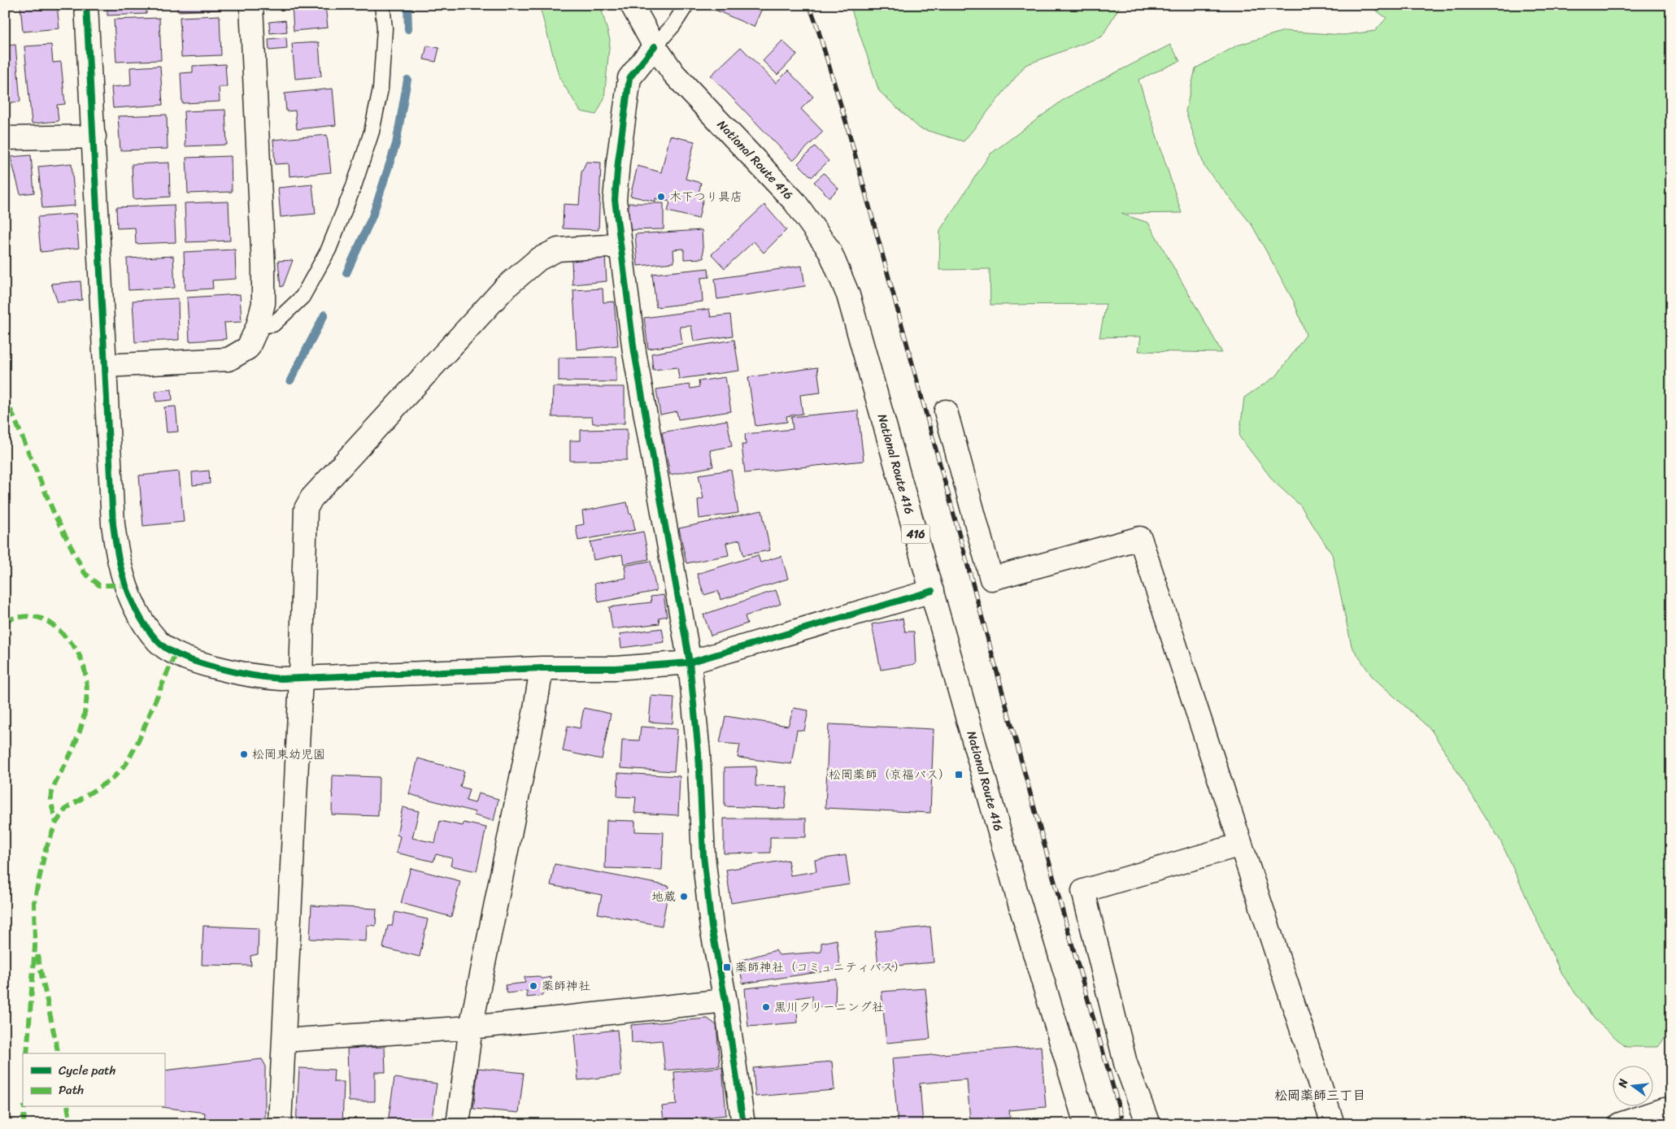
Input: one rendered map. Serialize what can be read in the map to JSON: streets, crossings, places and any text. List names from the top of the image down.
{
  "streets": {
    "main road": ["National Route 416", "416"]
  },
  "districts": ["松岡薬師三丁目"],
  "places": {
    "other": [
      "木下つり具店",
      "松岡東幼児園",
      "地蔵",
      "薬師神社",
      "黒川クリーニング社"
    ],
    "transit": ["松岡薬師（京福バス）", "薬師神社（コミュニティバス）"]
  },
  "legend": ["Cycle path", "Path"],
  "north": "left"
}
